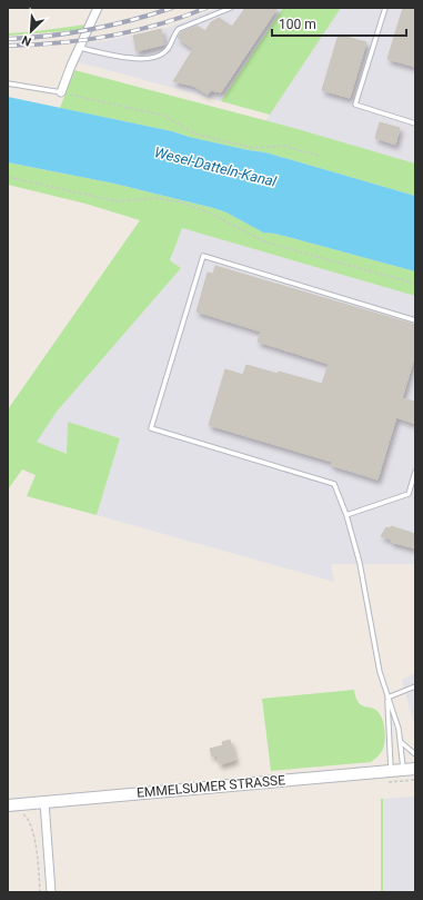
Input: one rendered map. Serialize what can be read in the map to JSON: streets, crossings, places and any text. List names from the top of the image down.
{
  "streets": {
    "street": ["EMMELSUMER STRASSE"]
  },
  "water": ["Wesel-Datteln-Kanal"],
  "scale_bar": "100 m",
  "north": "bottom left"
}
